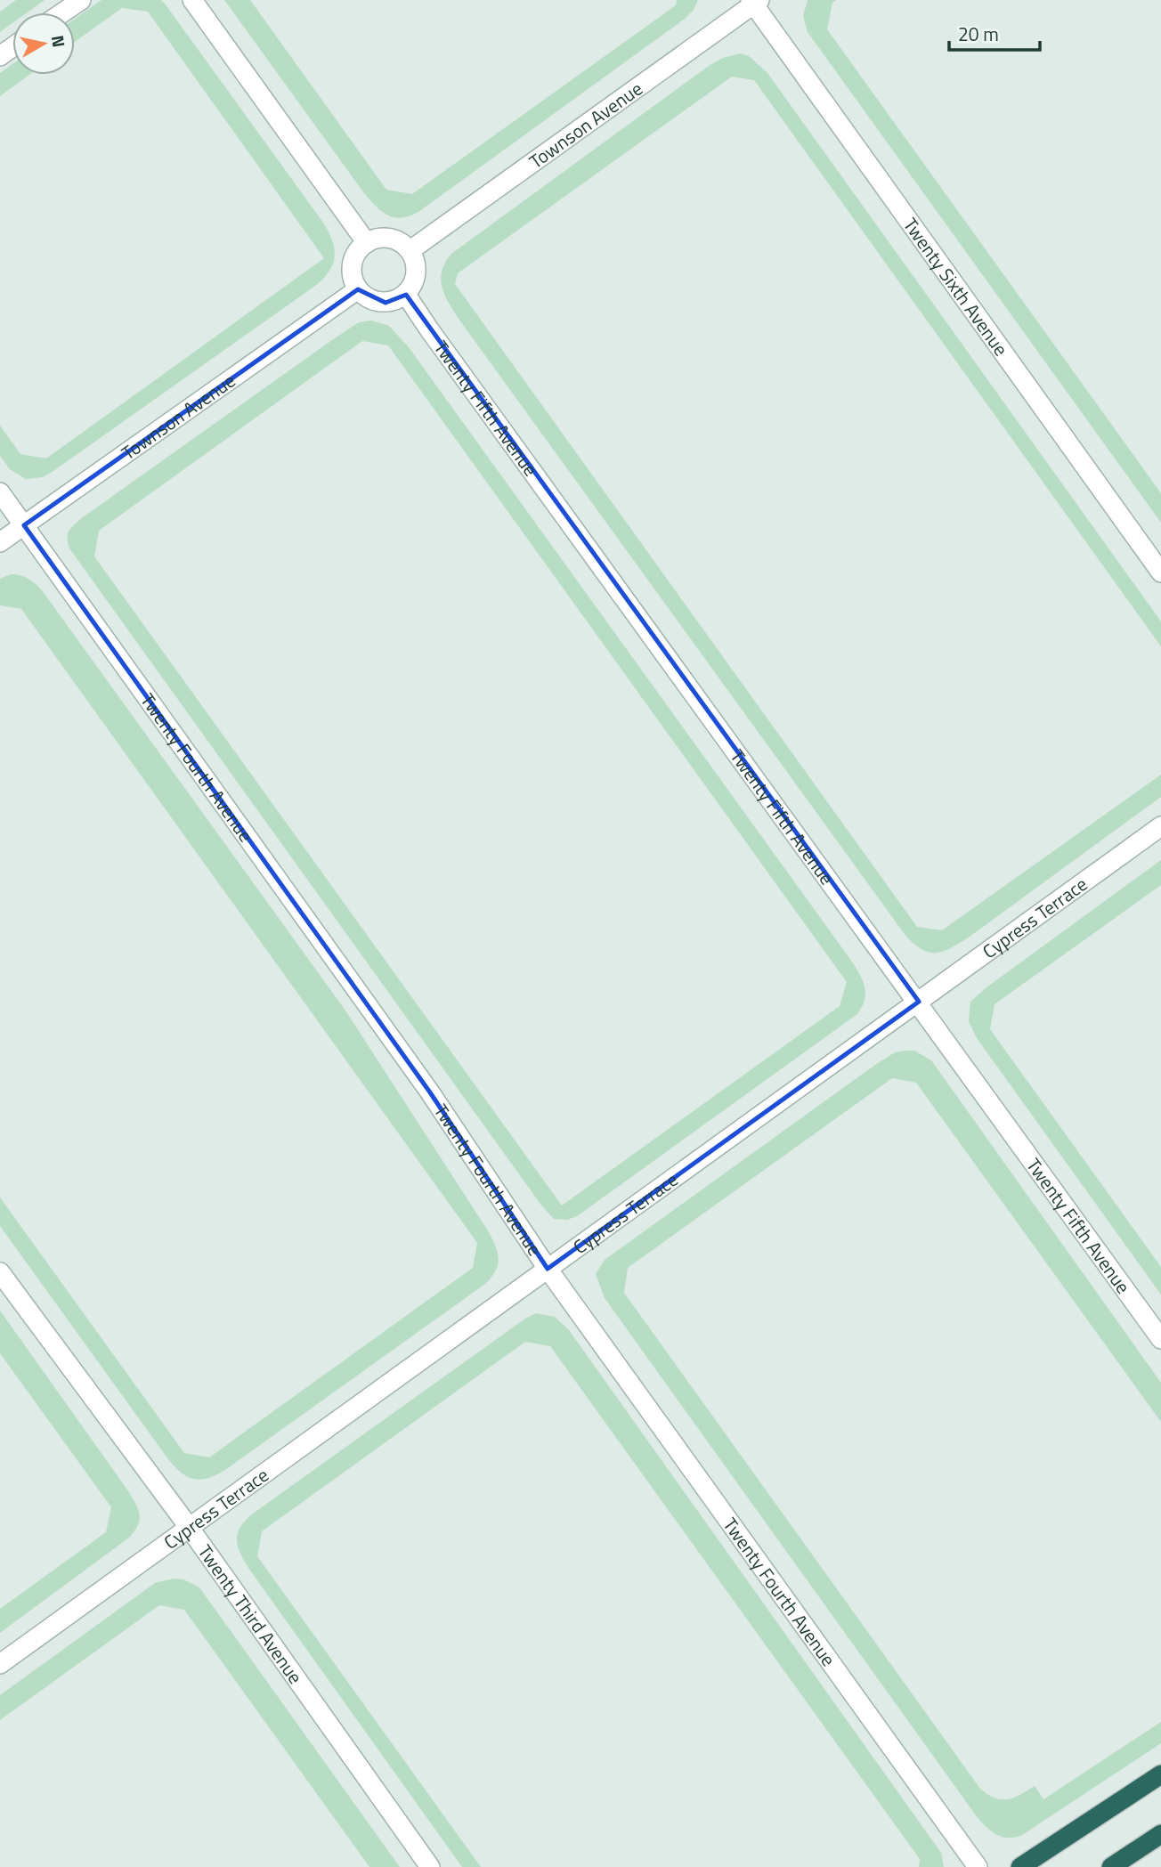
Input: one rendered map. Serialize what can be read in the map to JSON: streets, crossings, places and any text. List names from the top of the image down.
{
  "streets": {
    "street": [
      "Townson Avenue",
      "Twenty Sixth Avenue",
      "Twenty Fifth Avenue",
      "Twenty Fourth Avenue",
      "Cypress Terrace",
      "Twenty Third Avenue"
    ]
  },
  "crossings": [
    ["Townson Avenue", "Twenty Sixth Avenue"],
    ["Townson Avenue", "Twenty Fifth Avenue"],
    ["Townson Avenue", "Twenty Fourth Avenue"],
    ["Twenty Fifth Avenue", "Cypress Terrace"],
    ["Twenty Fourth Avenue", "Cypress Terrace"],
    ["Cypress Terrace", "Twenty Third Avenue"]
  ],
  "scale_bar": "20 m",
  "north": "right"
}
